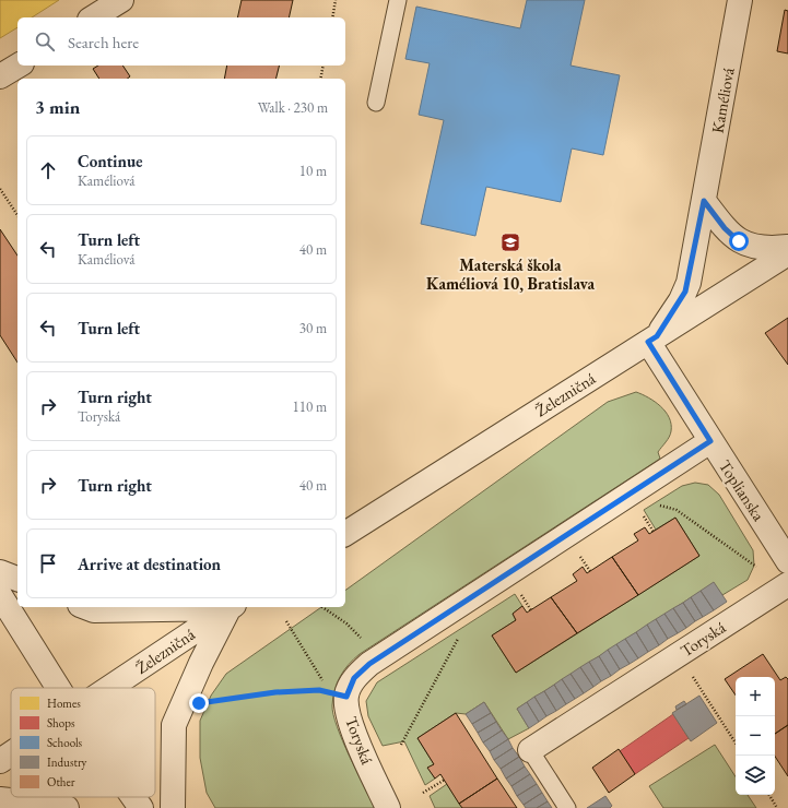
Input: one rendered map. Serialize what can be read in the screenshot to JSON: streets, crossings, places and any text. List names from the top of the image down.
{
  "streets": {
    "street": [
      "Kaméliová",
      "Železničná",
      "Toplianska",
      "Toryská"
    ]
  },
  "crossings": [
    ["Kaméliová", "Železničná"],
    ["Kaméliová", "Toplianska"],
    ["Železničná", "Toplianska"],
    ["Toplianska", "Toryská"]
  ],
  "places": {
    "school or university": ["Materská škola Kaméliová 10, Bratislava"]
  },
  "legend": [
    "Homes",
    "Shops",
    "Schools",
    "Industry",
    "Other"
  ],
  "page": {
    "search": "Search here",
    "heading": ["3 min", "Walk · 230 m"],
    "list": [
      ["Continue", "Kaméliová", "10 m"],
      ["Turn left", "Kaméliová", "40 m"],
      ["Turn left", "30 m"],
      ["Turn right", "Toryská", "110 m"],
      ["Turn right", "40 m"],
      "Arrive at destination"
    ],
    "map_buttons": ["+", "−"]
  }
}
